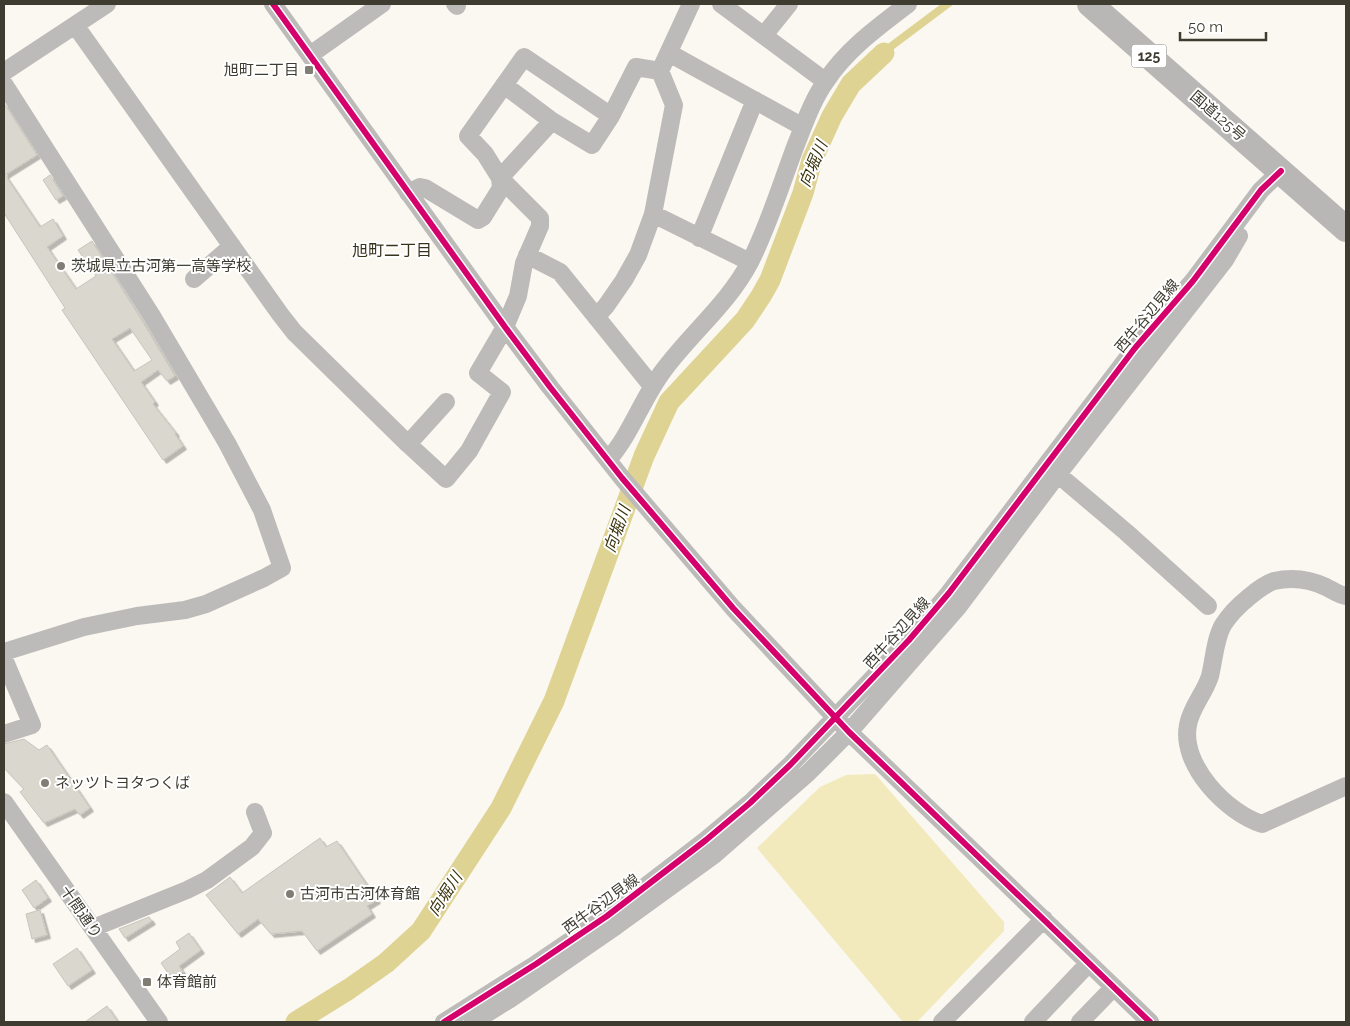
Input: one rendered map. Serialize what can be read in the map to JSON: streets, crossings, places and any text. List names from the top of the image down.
{
  "streets": {
    "highway": ["125", "国道125号"],
    "street": ["西牛谷辺見線", "十間通り"]
  },
  "crossings": [
    ["国道125号", "西牛谷辺見線"]
  ],
  "districts": ["旭町二丁目"],
  "water": ["向堀川"],
  "places": {
    "transit": ["旭町二丁目", "体育館前"],
    "other": ["茨城県立古河第一高等学校", "ネッツトヨタつくば", "古河市古河体育館"]
  },
  "scale_bar": "50 m"
}
